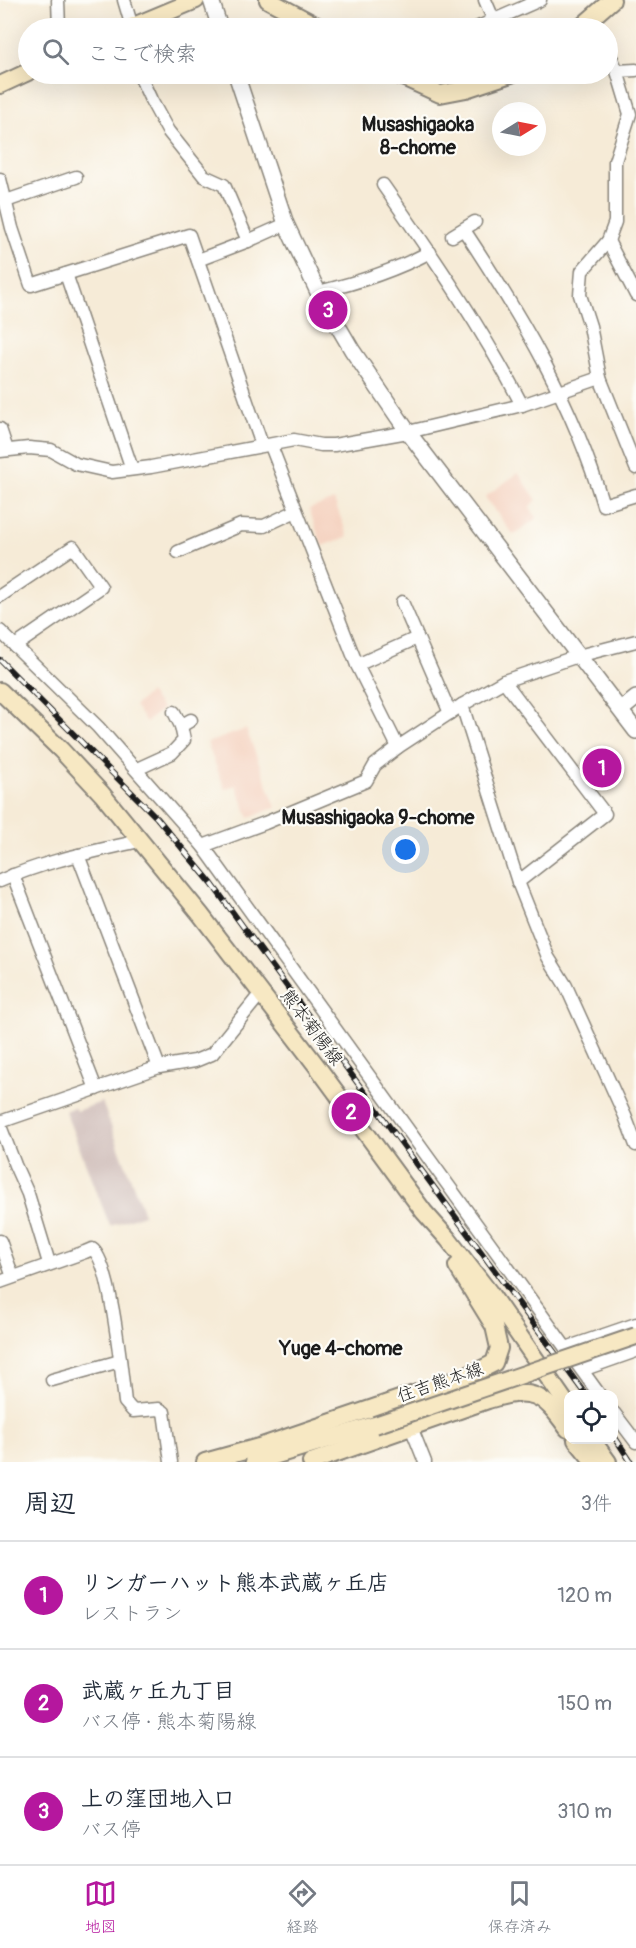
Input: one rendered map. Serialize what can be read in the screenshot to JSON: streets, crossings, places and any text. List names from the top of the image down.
{
  "streets": {
    "main road": ["熊本菊陽線", "住吉熊本線"]
  },
  "districts": ["Musashigaoka 8-chome", "Musashigaoka 9-chome", "Yuge 4-chome"],
  "north": "right",
  "page": {
    "search": "ここで検索",
    "pins": ["3", "1", "2"],
    "heading": ["周辺", "3件"],
    "list": [
      {
        "mark": "1",
        "name": "リンガーハット熊本武蔵ヶ丘店",
        "note": "レストラン",
        "value": "120 m"
      },
      {
        "mark": "2",
        "name": "武蔵ヶ丘九丁目",
        "note": "バス停 · 熊本菊陽線",
        "value": "150 m"
      },
      {
        "mark": "3",
        "name": "上の窪団地入口",
        "note": "バス停",
        "value": "310 m"
      }
    ],
    "nav": ["地図", "経路", "保存済み"]
  }
}
